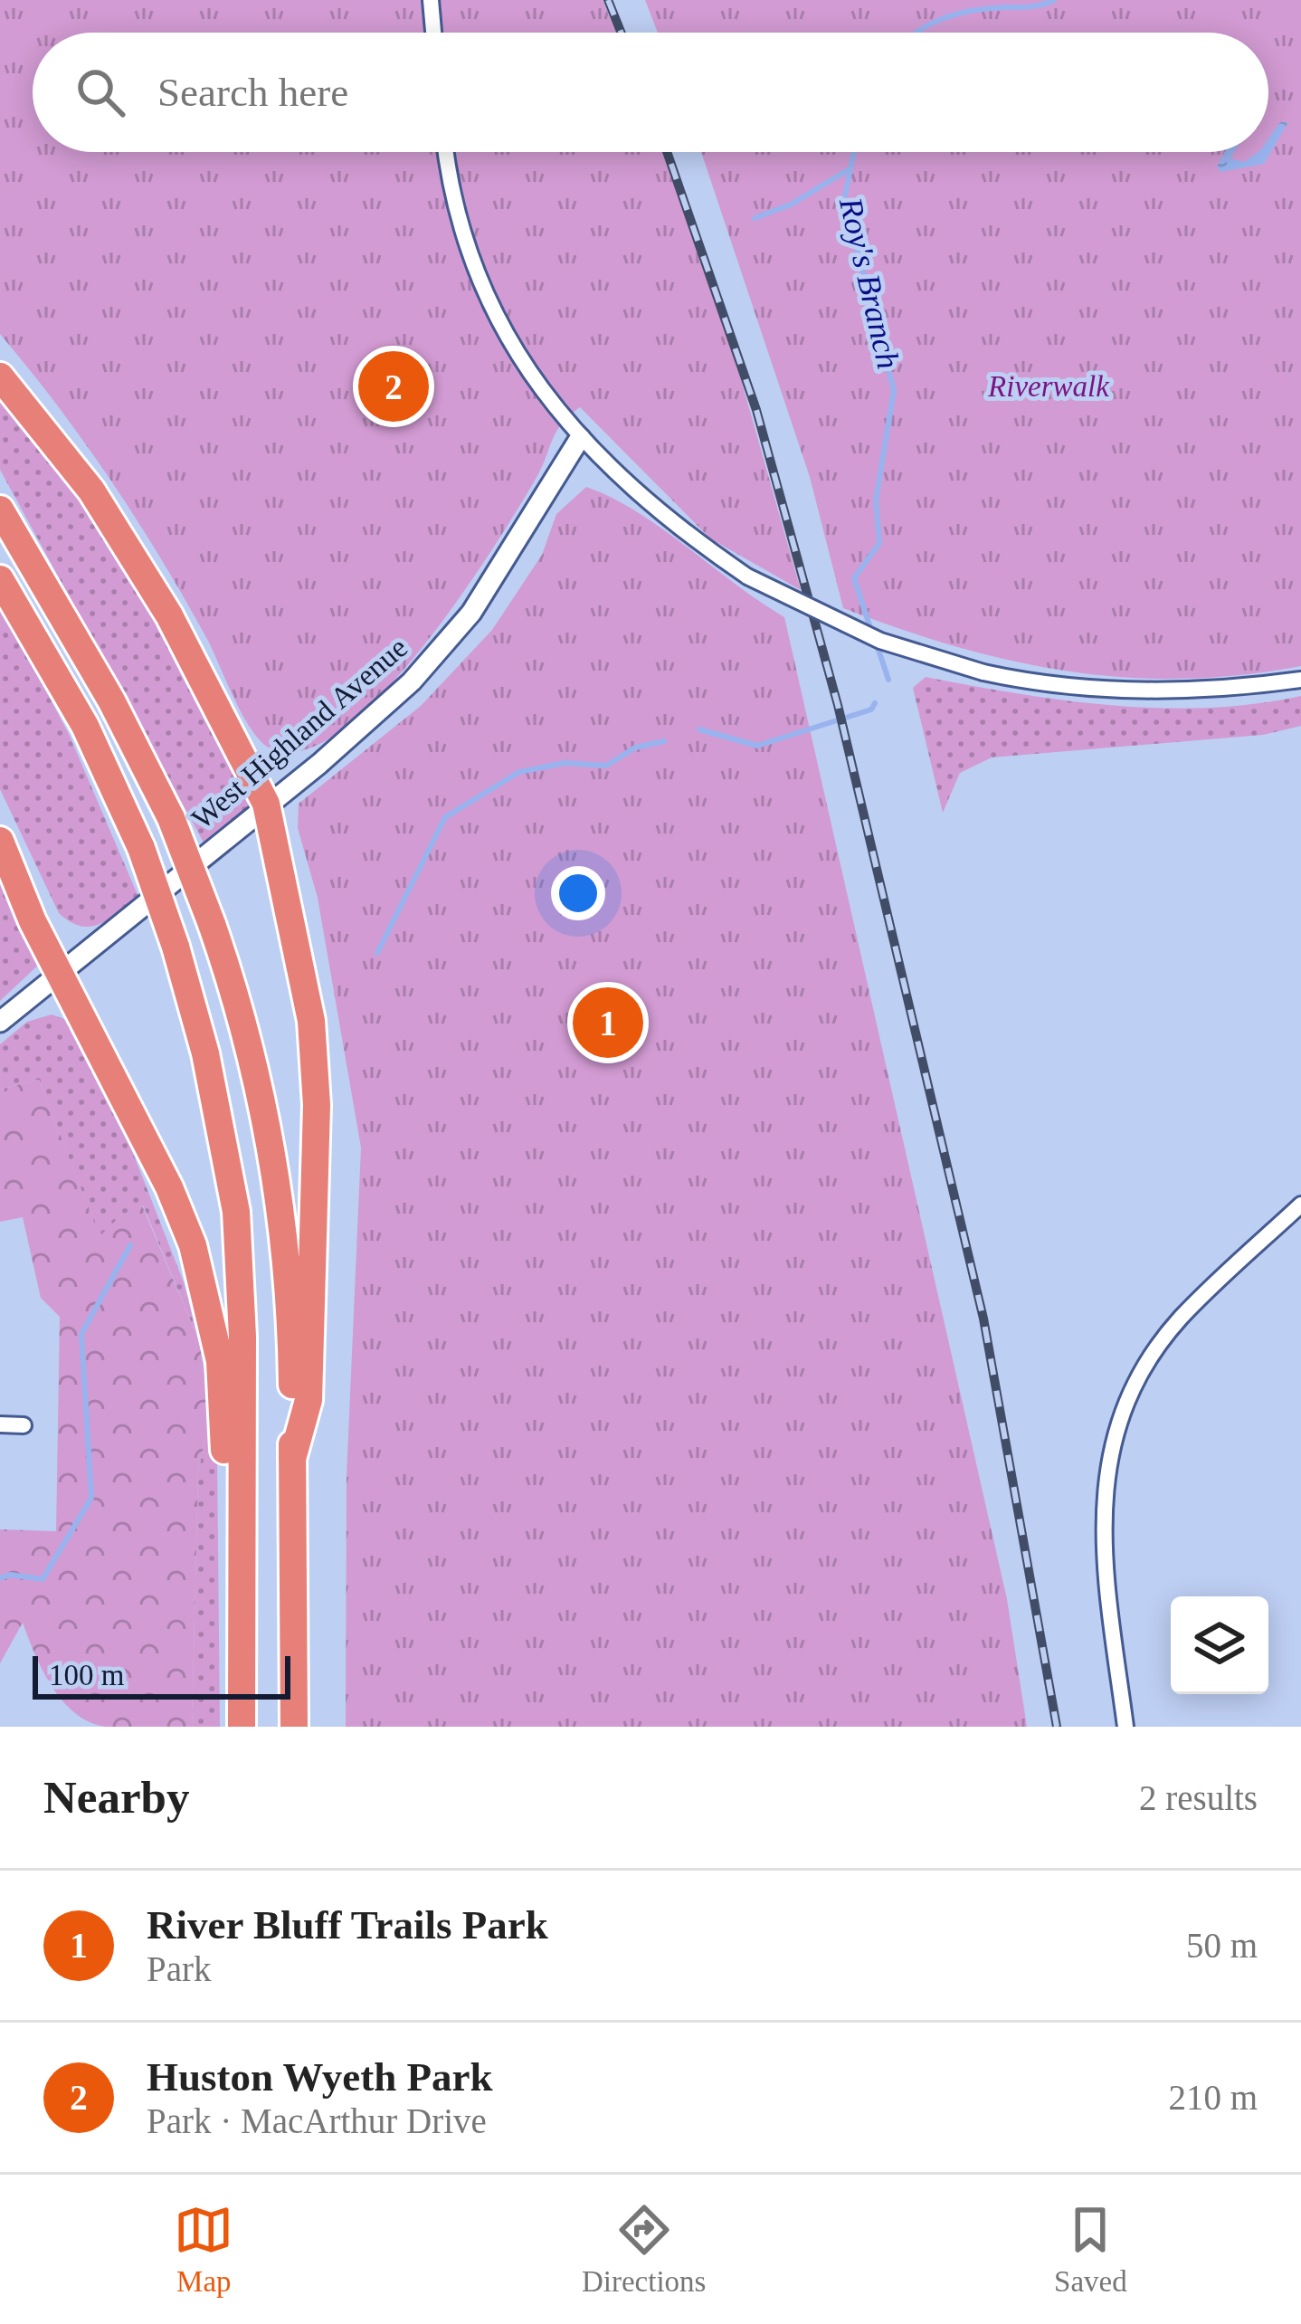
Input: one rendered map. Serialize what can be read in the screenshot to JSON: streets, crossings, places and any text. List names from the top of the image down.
{
  "streets": {
    "street": ["West Highland Avenue"]
  },
  "water": ["Roy's Branch"],
  "parks": ["Riverwalk"],
  "scale_bar": "100 m",
  "page": {
    "search": "Search here",
    "pins": ["2", "1"],
    "scale": "100 m",
    "heading": ["Nearby", "2 results"],
    "list": [
      {
        "mark": "1",
        "name": "River Bluff Trails Park",
        "note": "Park",
        "value": "50 m"
      },
      {
        "mark": "2",
        "name": "Huston Wyeth Park",
        "note": "Park · MacArthur Drive",
        "value": "210 m"
      }
    ],
    "nav": ["Map", "Directions", "Saved"]
  }
}
